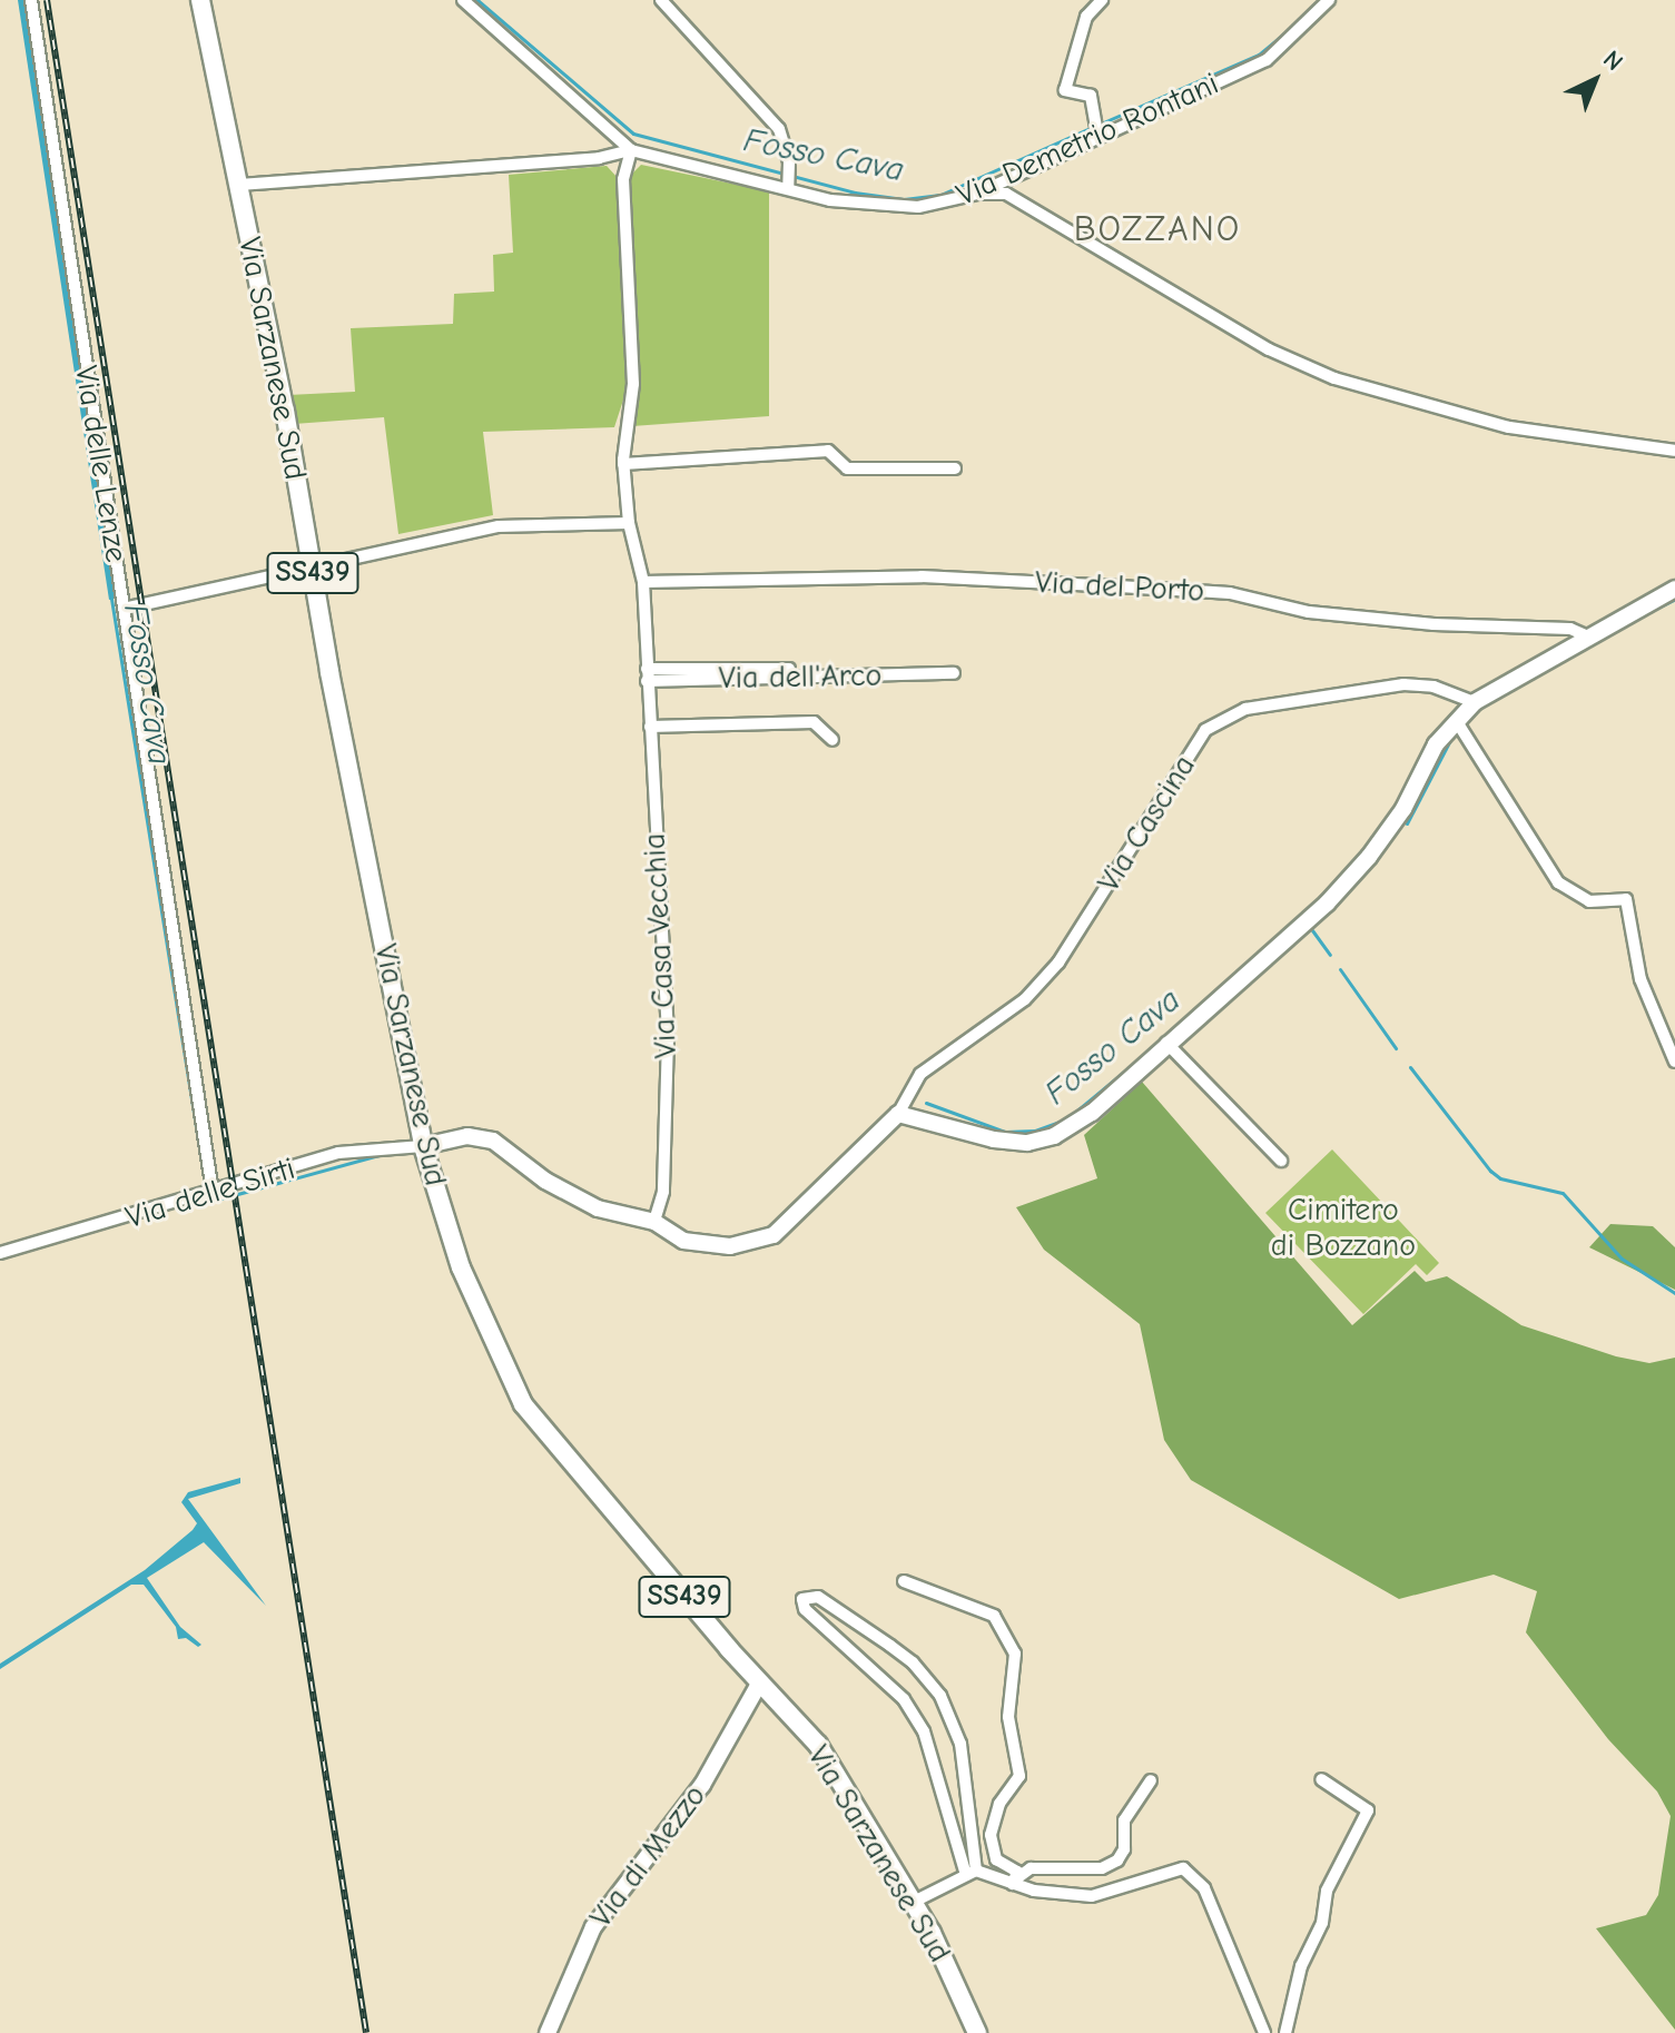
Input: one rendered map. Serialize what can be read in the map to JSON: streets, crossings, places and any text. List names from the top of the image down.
{
  "streets": {
    "main road": ["Via Sarzanese Sud", "SS439"],
    "street": [
      "Via Demetrio Rontani",
      "Via delle Lenze",
      "Via del Porto",
      "Via dell'Arco",
      "Via Cascina",
      "Via Casa Vecchia",
      "Via delle Sirti",
      "Via di Mezzo"
    ]
  },
  "crossings": [
    ["Via Demetrio Rontani", "Via Sarzanese Sud"],
    ["Via Demetrio Rontani", "Via Casa Vecchia"],
    ["Via Sarzanese Sud", "Via delle Sirti"],
    ["Via Sarzanese Sud", "Via di Mezzo"],
    ["Via delle Lenze", "Via delle Sirti"],
    ["Via del Porto", "Via Casa Vecchia"],
    ["Via dell'Arco", "Via Casa Vecchia"]
  ],
  "districts": ["BOZZANO"],
  "water": ["Fosso Cava"],
  "parks": ["Cimitero di Bozzano"],
  "north": "top right"
}
